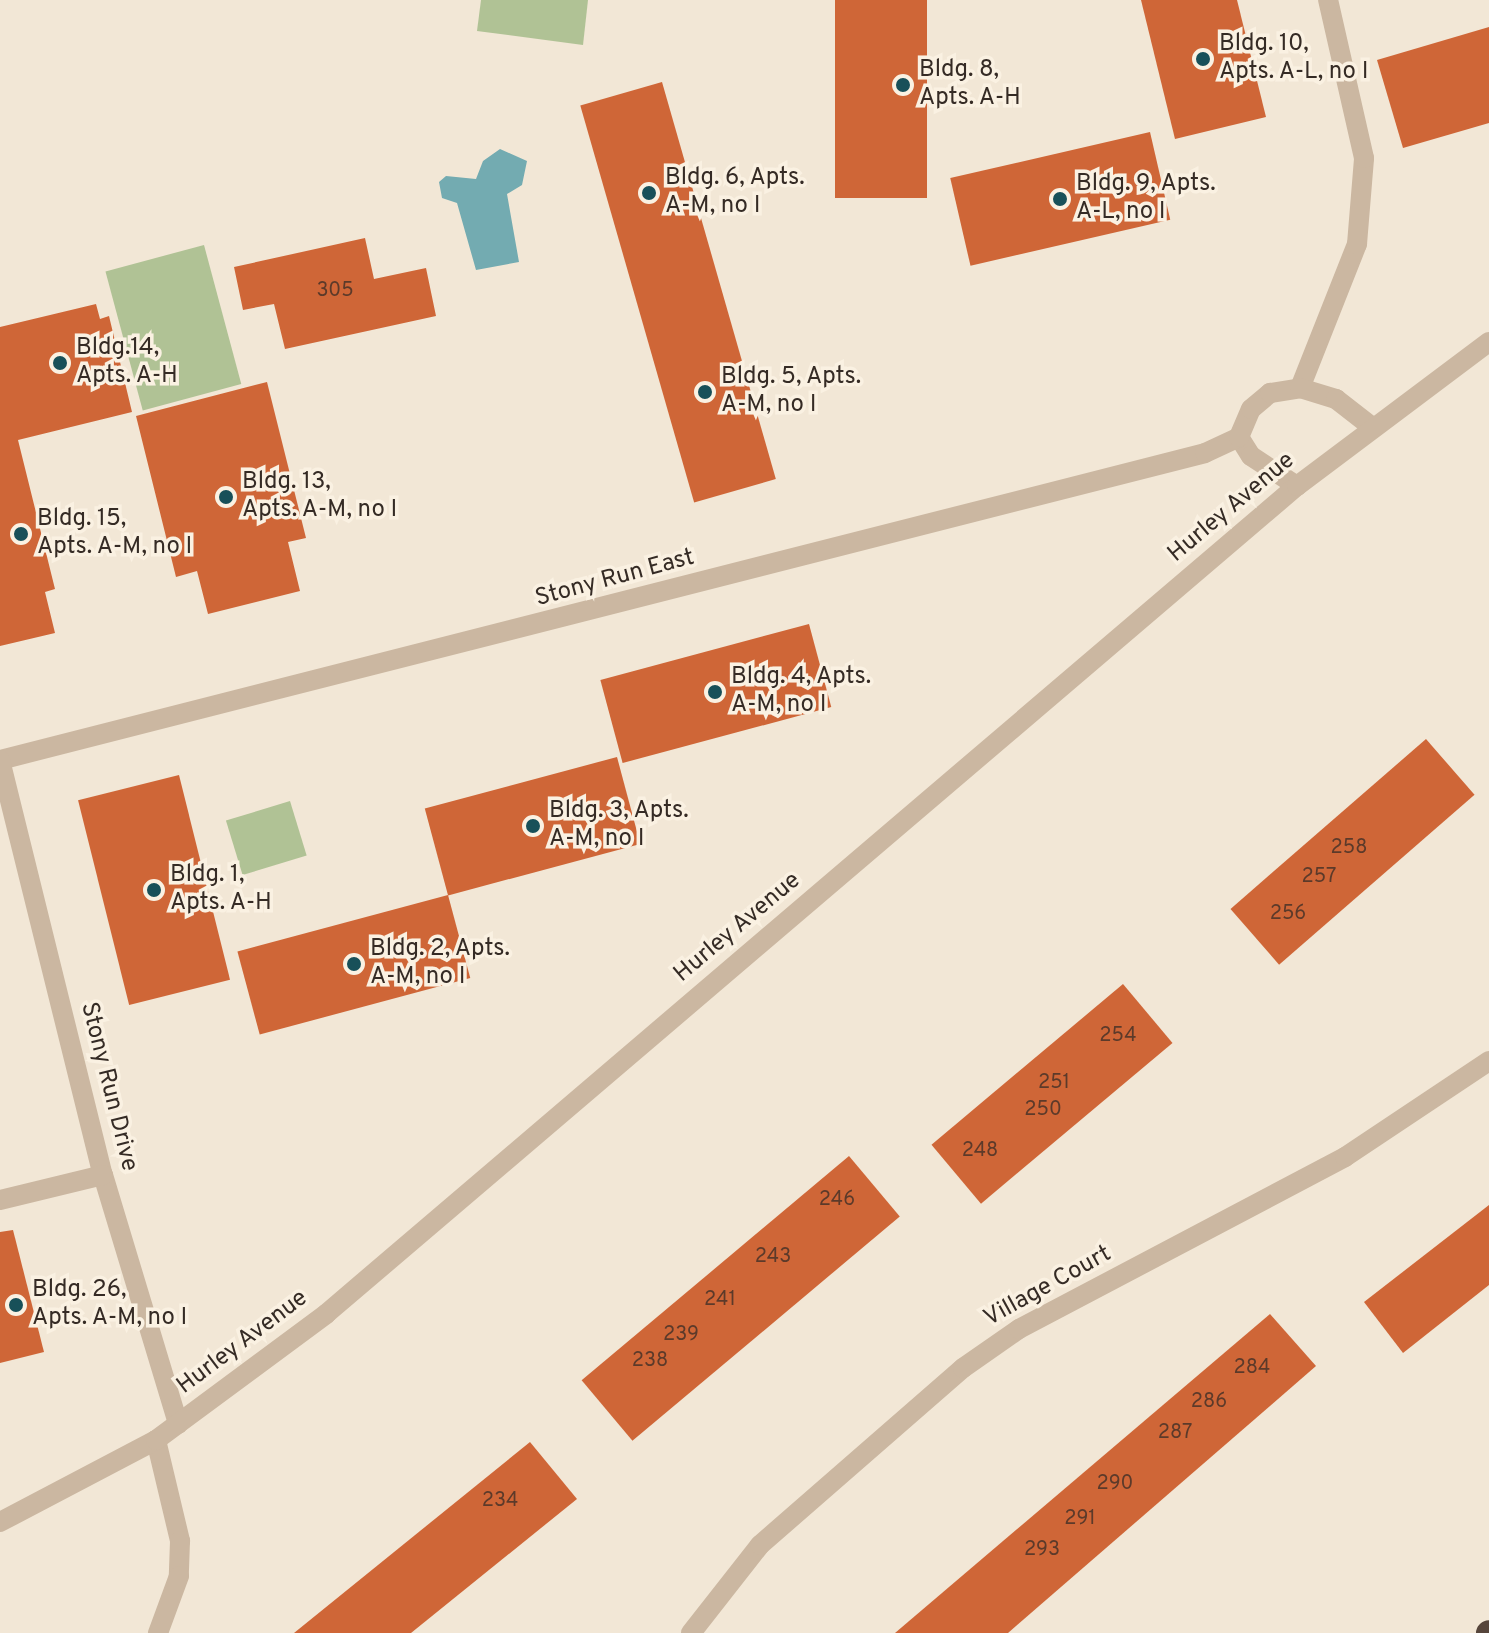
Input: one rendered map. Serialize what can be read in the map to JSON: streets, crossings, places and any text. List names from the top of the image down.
{
  "streets": {
    "street": [
      "Hurley Avenue",
      "Stony Run East",
      "Stony Run Drive",
      "Village Court"
    ]
  },
  "crossings": [
    ["Hurley Avenue", "Stony Run Drive"],
    ["Stony Run East", "Stony Run Drive"]
  ],
  "places": [
    "Bldg. 10, Apts. A-L, no I",
    "Bldg. 8, Apts. A-H",
    "Bldg. 6, Apts. A-M, no I",
    "Bldg. 9, Apts. A-L, no I",
    "Bldg.14, Apts. A-H",
    "Bldg. 5, Apts. A-M, no I",
    "Bldg. 13, Apts. A-M, no I",
    "Bldg. 15, Apts. A-M, no I",
    "Bldg. 4, Apts. A-M, no I",
    "Bldg. 3, Apts. A-M, no I",
    "Bldg. 1, Apts. A-H",
    "Bldg. 2, Apts. A-M, no I",
    "Bldg. 26, Apts. A-M, no I"
  ],
  "house_numbers": [
    "305",
    "258",
    "257",
    "256",
    "254",
    "251",
    "250",
    "248",
    "246",
    "243",
    "241",
    "239",
    "238",
    "284",
    "286",
    "287",
    "290",
    "234",
    "291",
    "293"
  ]
}
